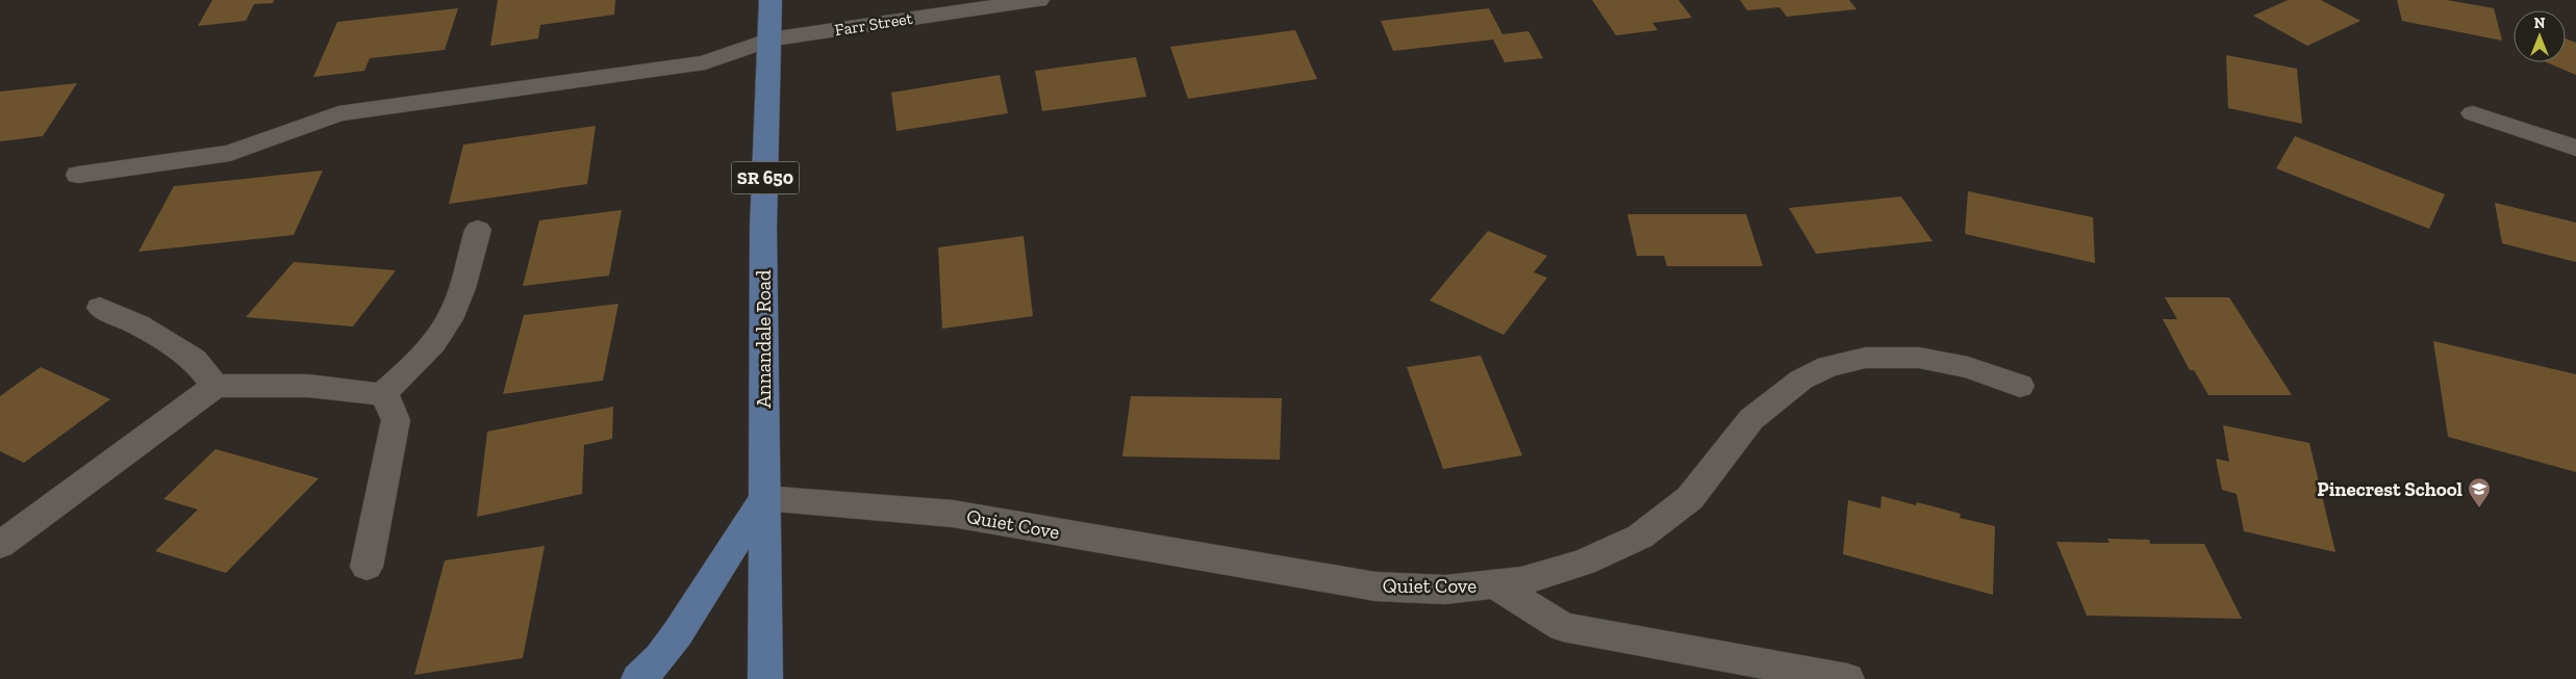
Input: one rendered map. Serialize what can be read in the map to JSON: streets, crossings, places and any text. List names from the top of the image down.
{
  "streets": {
    "main road": ["SR 650", "Annandale Road"],
    "street": ["Farr Street", "Quiet Cove"]
  },
  "crossings": [
    ["Farr Street", "Annandale Road"],
    ["Annandale Road", "Quiet Cove"]
  ],
  "places": {
    "school or university": ["Pinecrest School"]
  },
  "north": "top"
}
